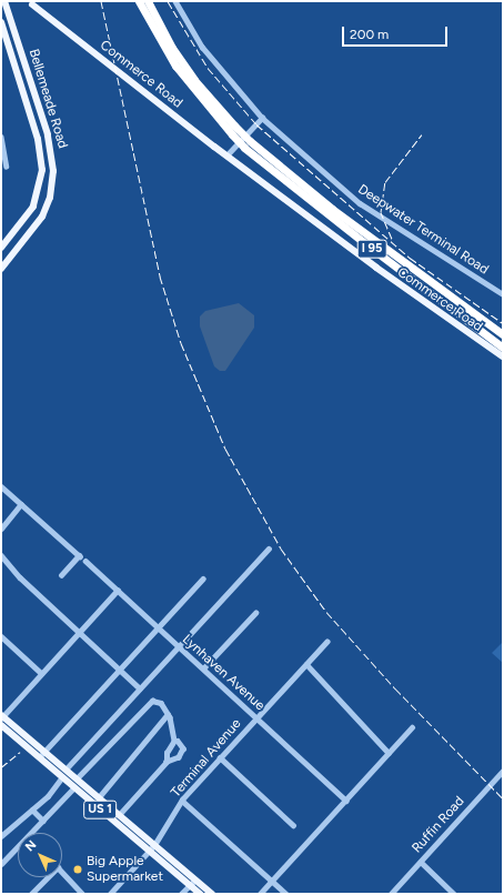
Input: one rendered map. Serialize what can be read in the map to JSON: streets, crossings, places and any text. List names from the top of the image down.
{
  "streets": {
    "highway": ["I 95"],
    "main road": ["Commerce Road", "Bellemeade Road", "US 1"],
    "street": [
      "Deepwater Terminal Road",
      "Lynhaven Avenue",
      "Terminal Avenue",
      "Ruffin Road"
    ]
  },
  "crossings": [
    ["Lynhaven Avenue", "Terminal Avenue"],
    ["Terminal Avenue", "US 1"]
  ],
  "places": ["Big Apple Supermarket"],
  "scale_bar": "200 m",
  "north": "top left"
}
